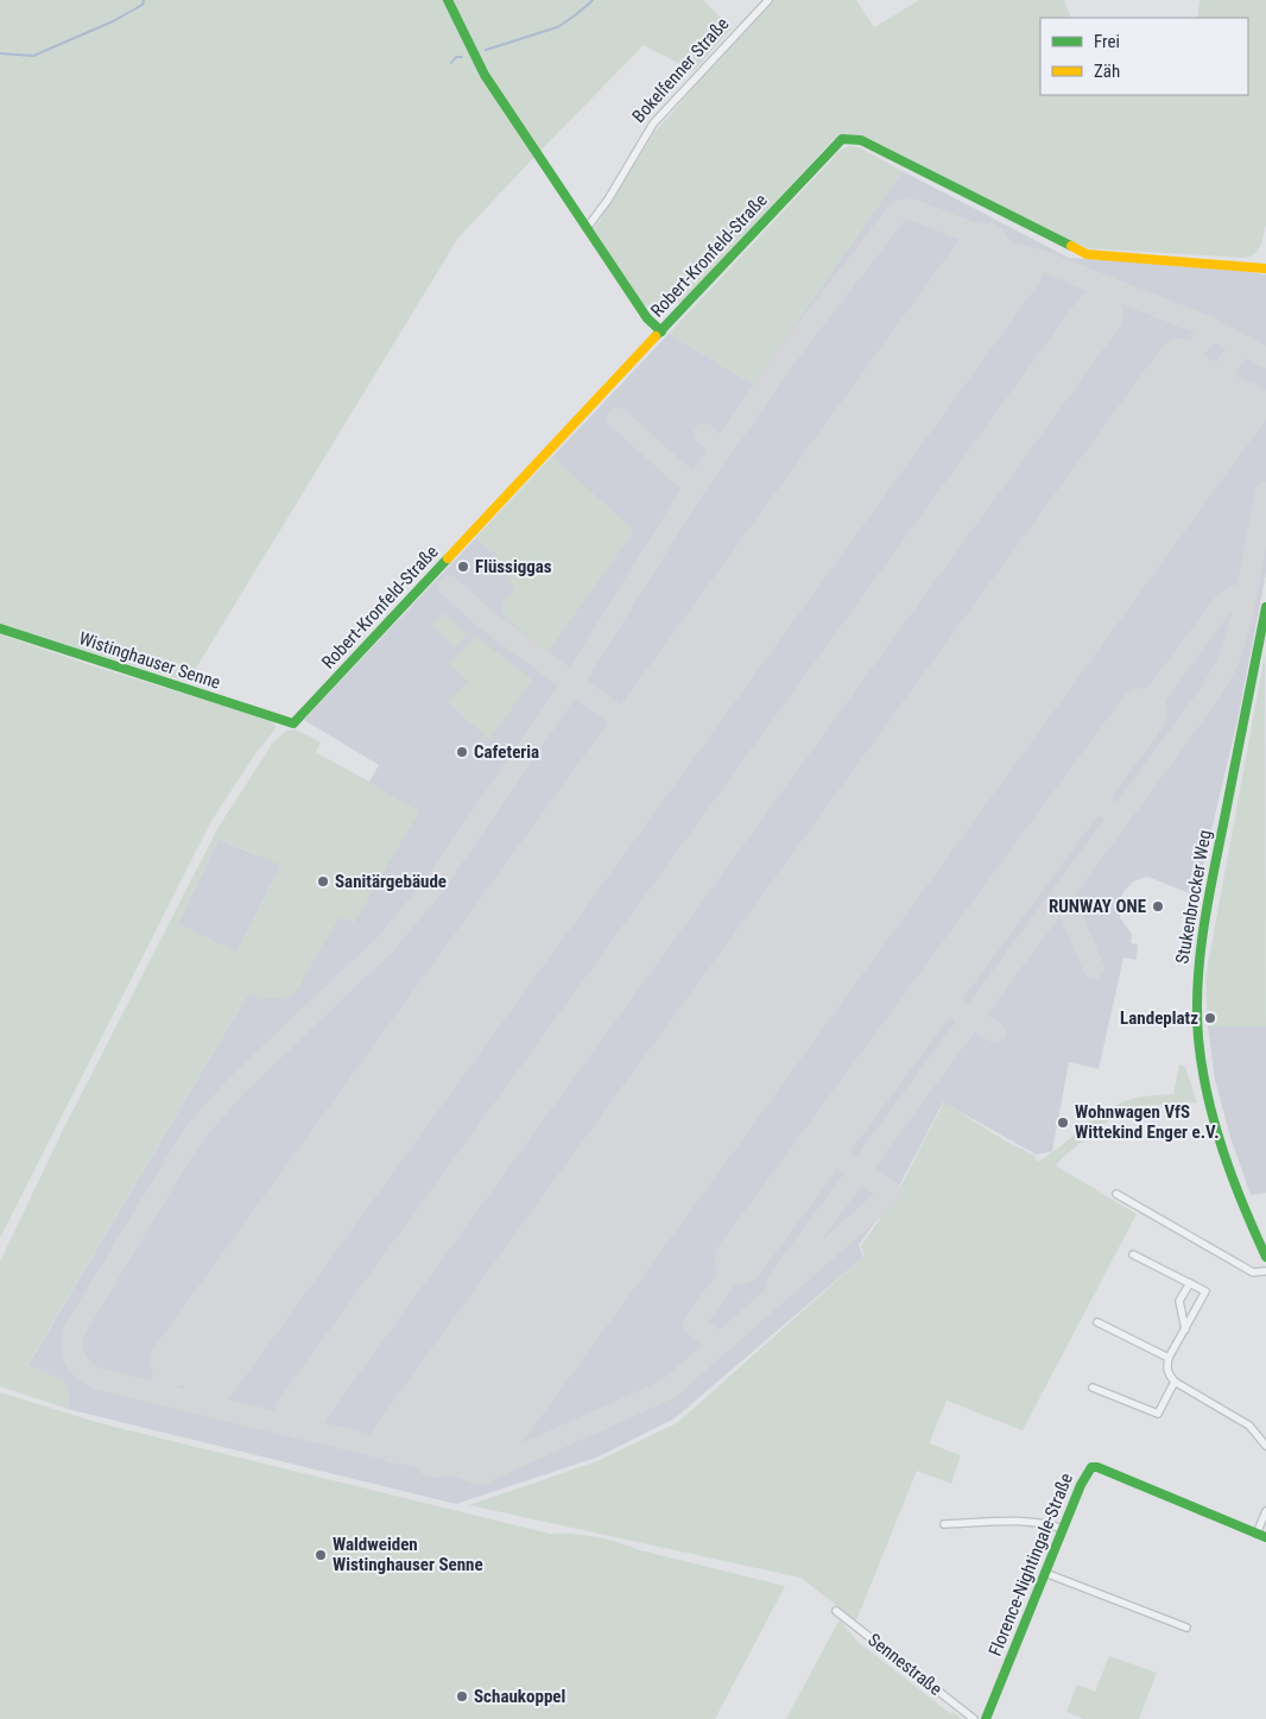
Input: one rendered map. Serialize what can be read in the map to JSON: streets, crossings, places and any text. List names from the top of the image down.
{
  "streets": {
    "street": [
      "Bokelfenner Straße",
      "Robert-Kronfeld-Straße",
      "Wistinghauser Senne",
      "Stukenbrocker Weg",
      "Florence-Nightingale-Straße",
      "Sennestraße"
    ]
  },
  "crossings": [
    ["Robert-Kronfeld-Straße", "Wistinghauser Senne"]
  ],
  "places": [
    "Flüssiggas",
    "Cafeteria",
    "Sanitärgebäude",
    "RUNWAY ONE",
    "Landeplatz",
    "Wohnwagen VfS Wittekind Enger e.V.",
    "Waldweiden Wistinghauser Senne",
    "Schaukoppel"
  ],
  "legend": ["Frei", "Zäh"]
}
